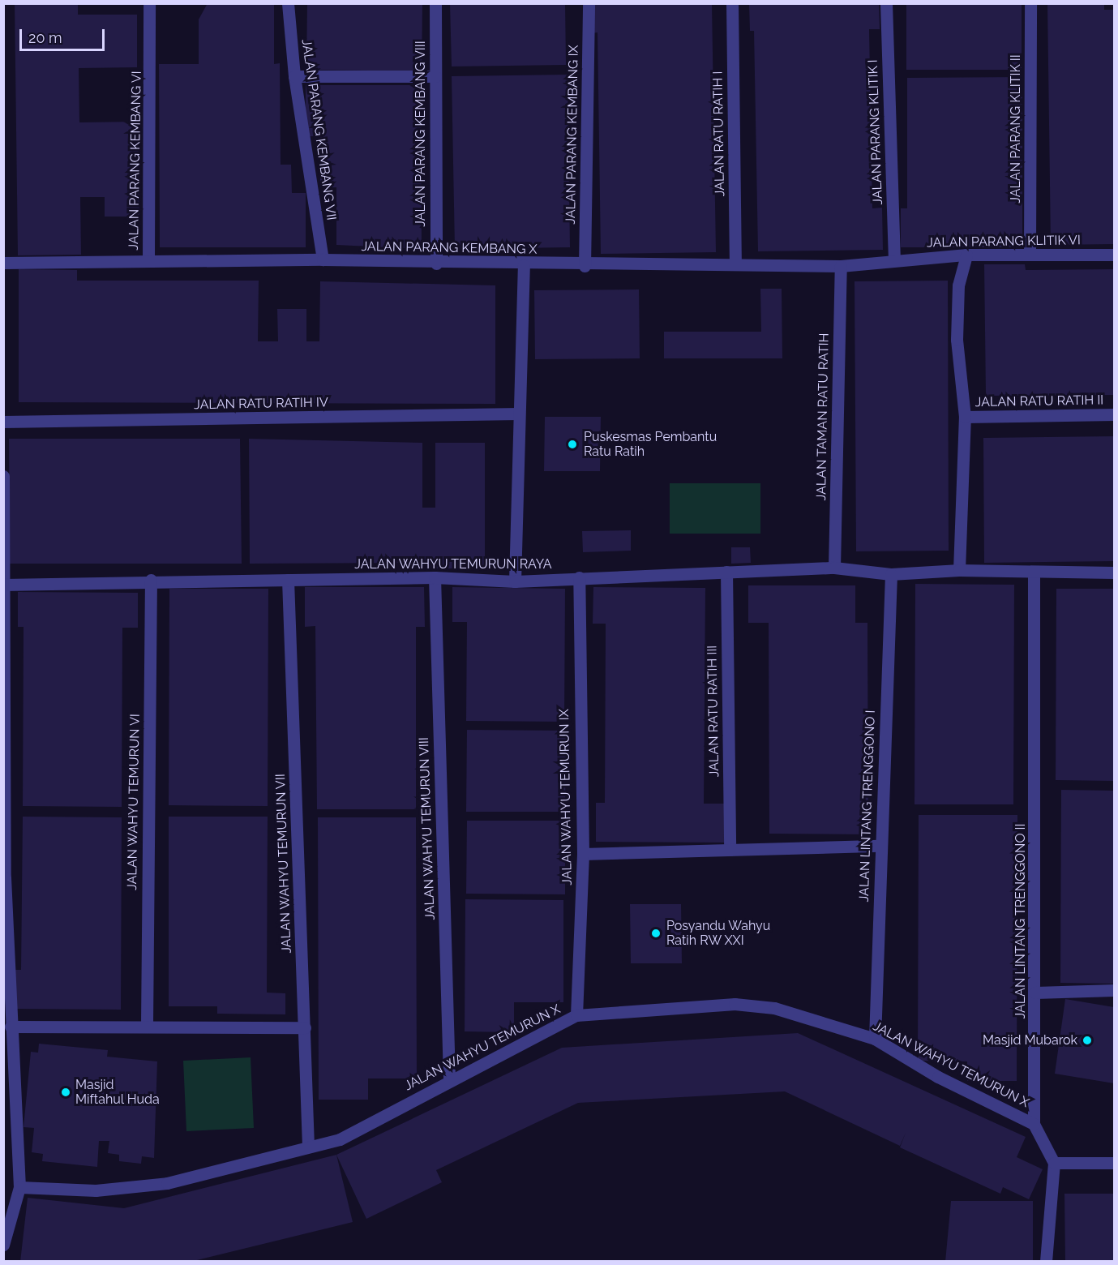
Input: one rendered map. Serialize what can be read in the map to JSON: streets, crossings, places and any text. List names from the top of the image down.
{
  "streets": {
    "street": [
      "JALAN PARANG KLITIK II",
      "JALAN PARANG KEMBANG VII",
      "JALAN PARANG KLITIK I",
      "JALAN PARANG KEMBANG VIII",
      "JALAN RATU RATIH I",
      "JALAN PARANG KEMBANG IX",
      "JALAN PARANG KEMBANG VI",
      "JALAN PARANG KLITIK VI",
      "JALAN PARANG KEMBANG X",
      "JALAN RATU RATIH II",
      "JALAN RATU RATIH IV",
      "JALAN TAMAN RATU RATIH",
      "JALAN WAHYU TEMURUN RAYA",
      "JALAN RATU RATIH III",
      "JALAN WAHYU TEMURUN IX",
      "JALAN WAHYU TEMURUN VI",
      "JALAN LINTANG TRENGGONO I",
      "JALAN WAHYU TEMURUN VIII",
      "JALAN WAHYU TEMURUN VII",
      "JALAN LINTANG TRENGGONO II",
      "JALAN WAHYU TEMURUN X"
    ]
  },
  "crossings": [
    ["JALAN PARANG KLITIK II", "JALAN PARANG KLITIK VI"],
    ["JALAN PARANG KEMBANG VII", "JALAN PARANG KEMBANG X"],
    ["JALAN PARANG KLITIK I", "JALAN PARANG KLITIK VI"],
    ["JALAN PARANG KLITIK I", "JALAN PARANG KEMBANG X"],
    ["JALAN PARANG KEMBANG VIII", "JALAN PARANG KEMBANG X"],
    ["JALAN RATU RATIH I", "JALAN PARANG KEMBANG X"],
    ["JALAN PARANG KEMBANG IX", "JALAN PARANG KEMBANG X"],
    ["JALAN PARANG KEMBANG VI", "JALAN PARANG KEMBANG X"],
    ["JALAN PARANG KLITIK VI", "JALAN PARANG KEMBANG X"],
    ["JALAN PARANG KEMBANG X", "JALAN TAMAN RATU RATIH"],
    ["JALAN TAMAN RATU RATIH", "JALAN WAHYU TEMURUN RAYA"],
    ["JALAN WAHYU TEMURUN RAYA", "JALAN RATU RATIH III"],
    ["JALAN WAHYU TEMURUN RAYA", "JALAN WAHYU TEMURUN IX"],
    ["JALAN WAHYU TEMURUN RAYA", "JALAN WAHYU TEMURUN VI"],
    ["JALAN WAHYU TEMURUN RAYA", "JALAN LINTANG TRENGGONO I"],
    ["JALAN WAHYU TEMURUN RAYA", "JALAN WAHYU TEMURUN VIII"],
    ["JALAN WAHYU TEMURUN RAYA", "JALAN WAHYU TEMURUN VII"],
    ["JALAN WAHYU TEMURUN RAYA", "JALAN LINTANG TRENGGONO II"],
    ["JALAN WAHYU TEMURUN IX", "JALAN WAHYU TEMURUN X"],
    ["JALAN LINTANG TRENGGONO I", "JALAN WAHYU TEMURUN X"],
    ["JALAN WAHYU TEMURUN VIII", "JALAN WAHYU TEMURUN X"],
    ["JALAN WAHYU TEMURUN VII", "JALAN WAHYU TEMURUN X"],
    ["JALAN LINTANG TRENGGONO II", "JALAN WAHYU TEMURUN X"]
  ],
  "places": [
    "Puskesmas Pembantu Ratu Ratih",
    "Posyandu Wahyu Ratih RW XXI",
    "Masjid Mubarok",
    "Masjid Miftahul Huda"
  ],
  "scale_bar": "20 m"
}
